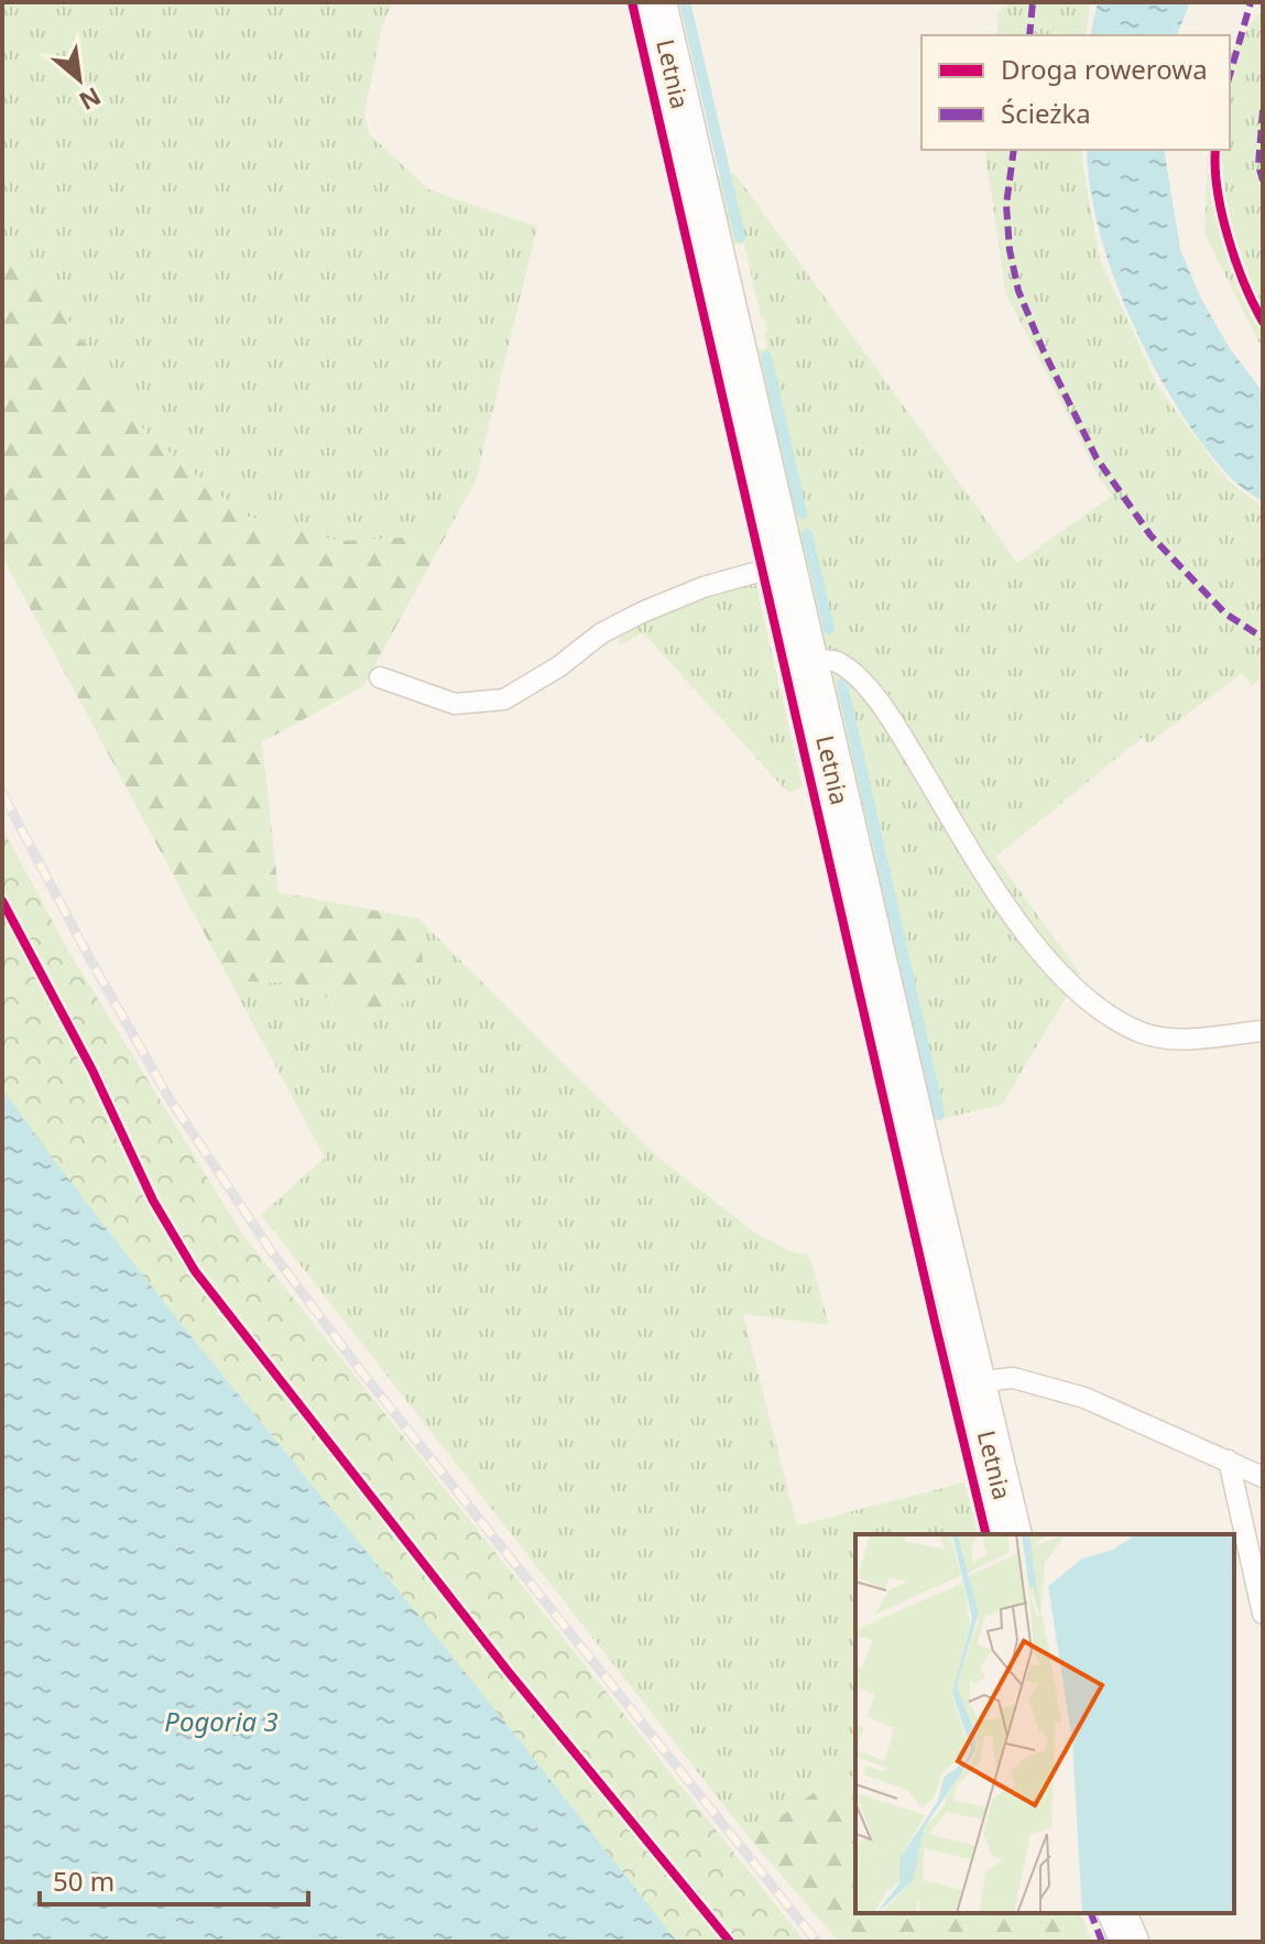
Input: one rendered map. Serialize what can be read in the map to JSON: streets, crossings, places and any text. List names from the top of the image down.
{
  "streets": {
    "street": ["Letnia"]
  },
  "water": ["Pogoria 3"],
  "legend": ["Droga rowerowa", "Ścieżka"],
  "scale_bar": "50 m",
  "north": "bottom right"
}
